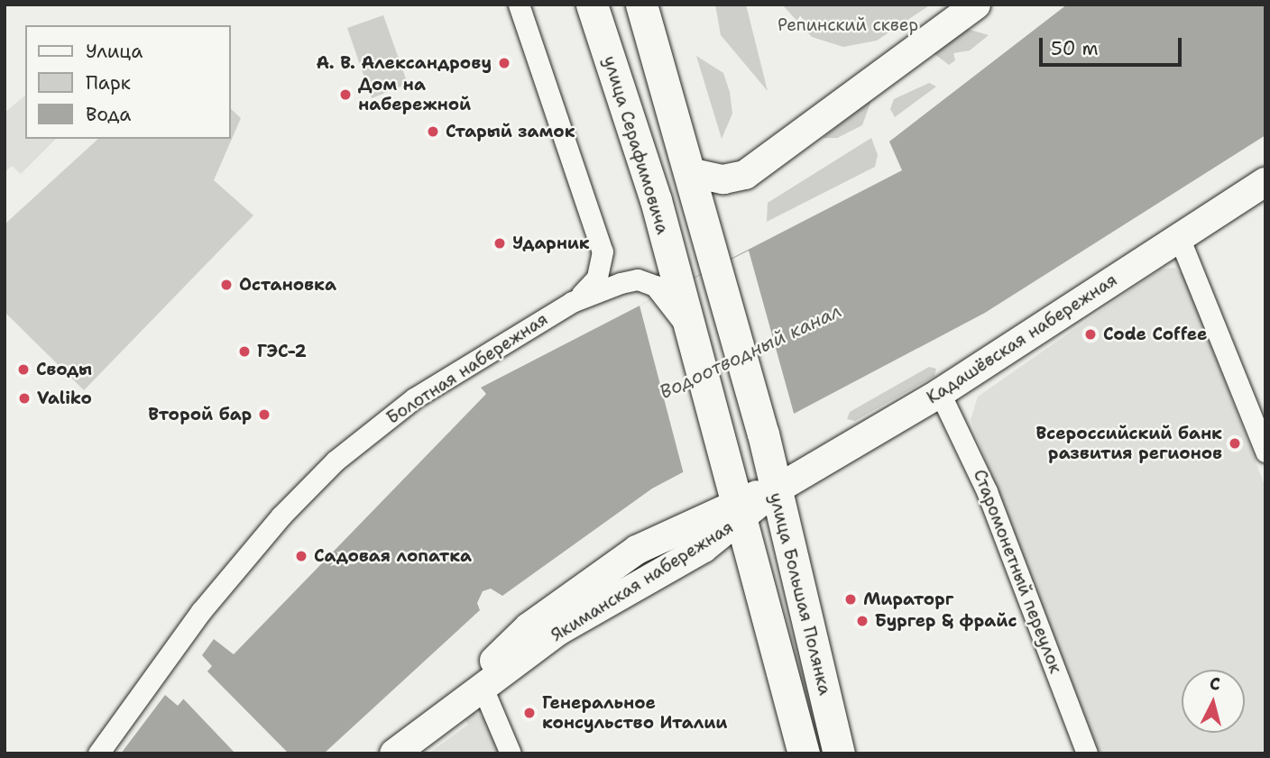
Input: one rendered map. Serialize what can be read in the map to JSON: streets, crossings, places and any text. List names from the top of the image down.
{
  "streets": {
    "main road": ["улица Серафимовича", "улица Большая Полянка"],
    "street": [
      "Кадашёвская набережная",
      "Болотная набережная",
      "Старомонетный переулок",
      "Якиманская набережная"
    ]
  },
  "crossings": [
    ["улица Серафимовича", "Болотная набережная"],
    ["улица Серафимовича", "улица Большая Полянка"],
    ["Кадашёвская набережная", "Старомонетный переулок"],
    ["Кадашёвская набережная", "Якиманская набережная"],
    ["Кадашёвская набережная", "улица Большая Полянка"],
    ["Якиманская набережная", "улица Большая Полянка"]
  ],
  "water": ["Водоотводный канал"],
  "parks": ["Репинский сквер"],
  "places": [
    "А. В. Александрову",
    "Дом на набережной",
    "Старый замок",
    "Ударник",
    "Остановка",
    "Code Coffee",
    "ГЭС-2",
    "Своды",
    "Valiko",
    "Второй бар",
    "Всероссийский банк развития регионов",
    "Садовая лопатка",
    "Мираторг",
    "Бургер & фрайс",
    "Генеральное консульство Италии"
  ],
  "legend": ["Улица", "Парк", "Вода"],
  "scale_bar": "50 m",
  "north": "top"
}
